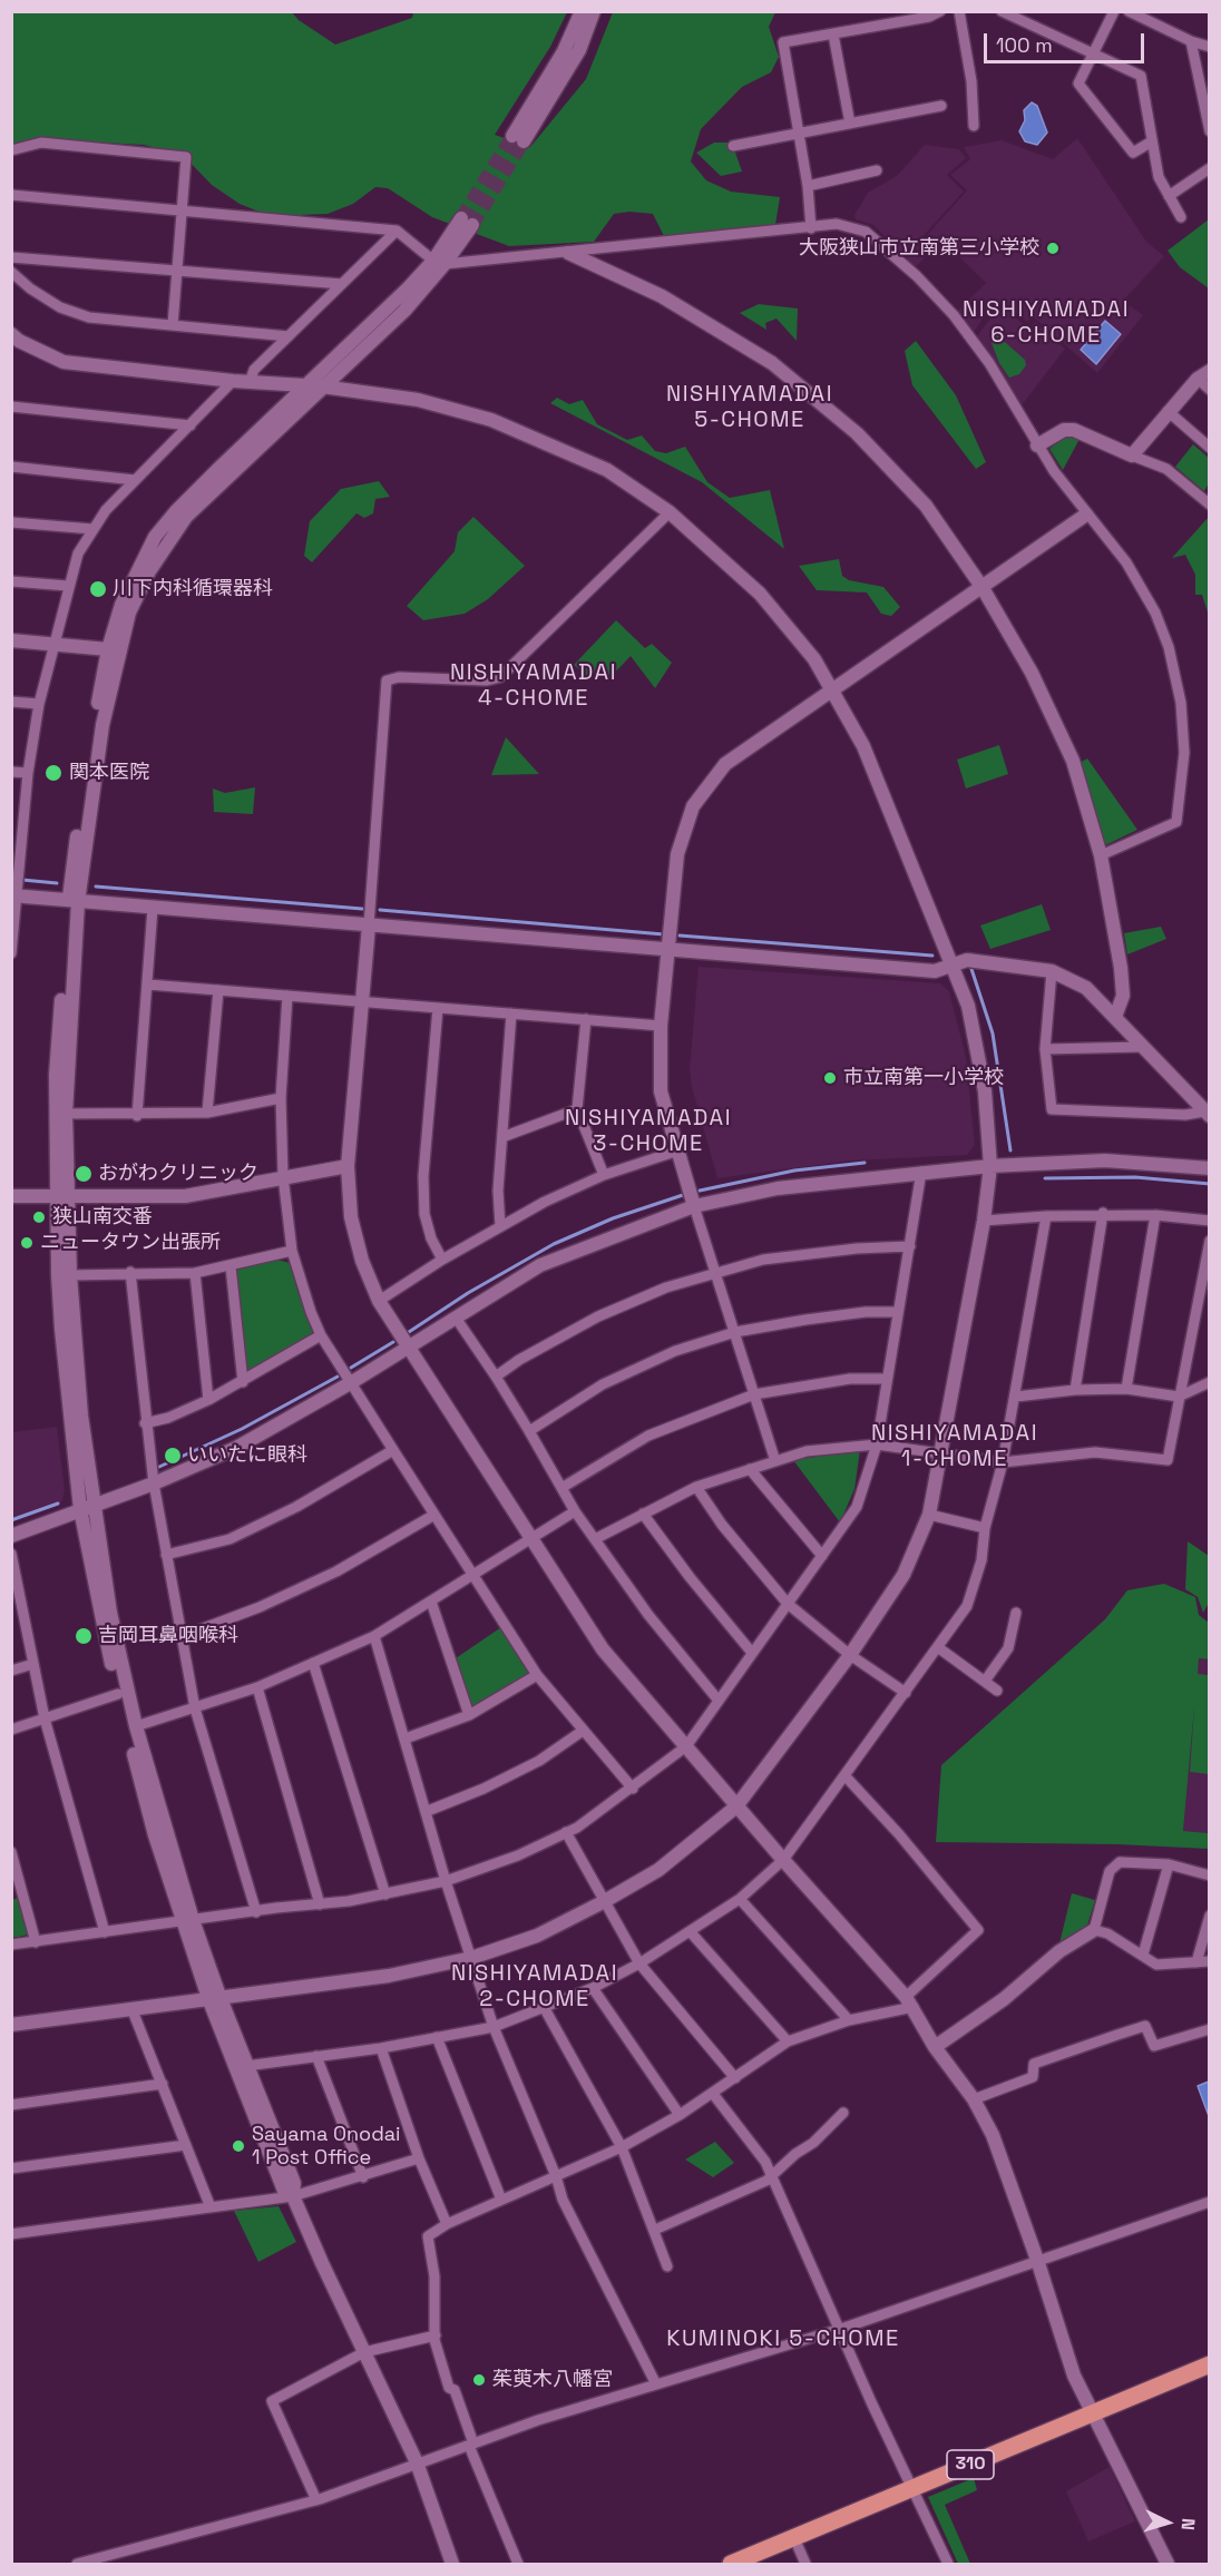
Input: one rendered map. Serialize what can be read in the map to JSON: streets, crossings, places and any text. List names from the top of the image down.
{
  "streets": {
    "highway": ["310"]
  },
  "districts": [
    "NISHIYAMADAI 6-CHOME",
    "NISHIYAMADAI 5-CHOME",
    "NISHIYAMADAI 4-CHOME",
    "NISHIYAMADAI 3-CHOME",
    "NISHIYAMADAI 1-CHOME",
    "NISHIYAMADAI 2-CHOME",
    "KUMINOKI 5-CHOME"
  ],
  "places": [
    "大阪狭山市立南第三小学校",
    "川下内科循環器科",
    "関本医院",
    "市立南第一小学校",
    "おがわクリニック",
    "狭山南交番",
    "ニュータウン出張所",
    "いいたに眼科",
    "吉岡耳鼻咽喉科",
    "Sayama Onodai 1 Post Office",
    "茱萸木八幡宮"
  ],
  "scale_bar": "100 m",
  "north": "right"
}
